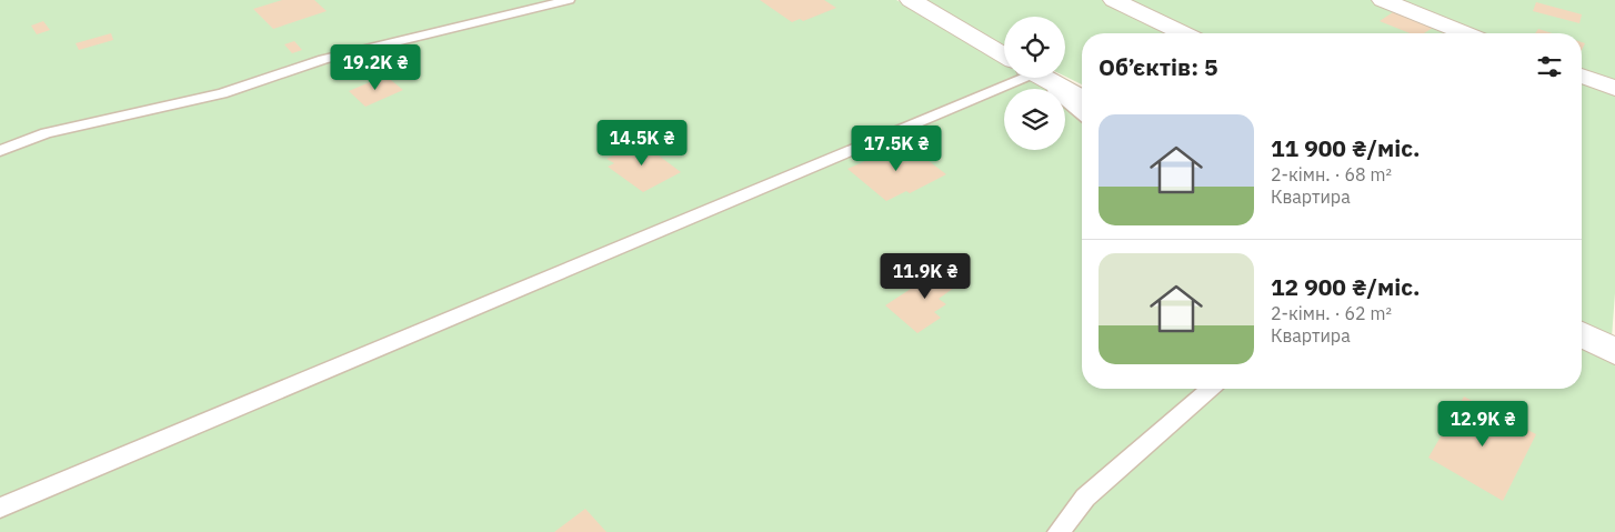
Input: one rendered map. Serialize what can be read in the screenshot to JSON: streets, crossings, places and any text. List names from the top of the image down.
{
  "page": {
    "heading": "Об’єктів: 5",
    "price": [
      "19.2K ₴",
      "14.5K ₴",
      "17.5K ₴",
      "11.9K ₴",
      "12.9K ₴"
    ],
    "list": [
      {
        "name": "11 900 ₴/міс.",
        "note": "2-кімн. · 68 m² · Квартира"
      },
      {
        "name": "12 900 ₴/міс.",
        "note": "2-кімн. · 62 m² · Квартира"
      }
    ]
  }
}
